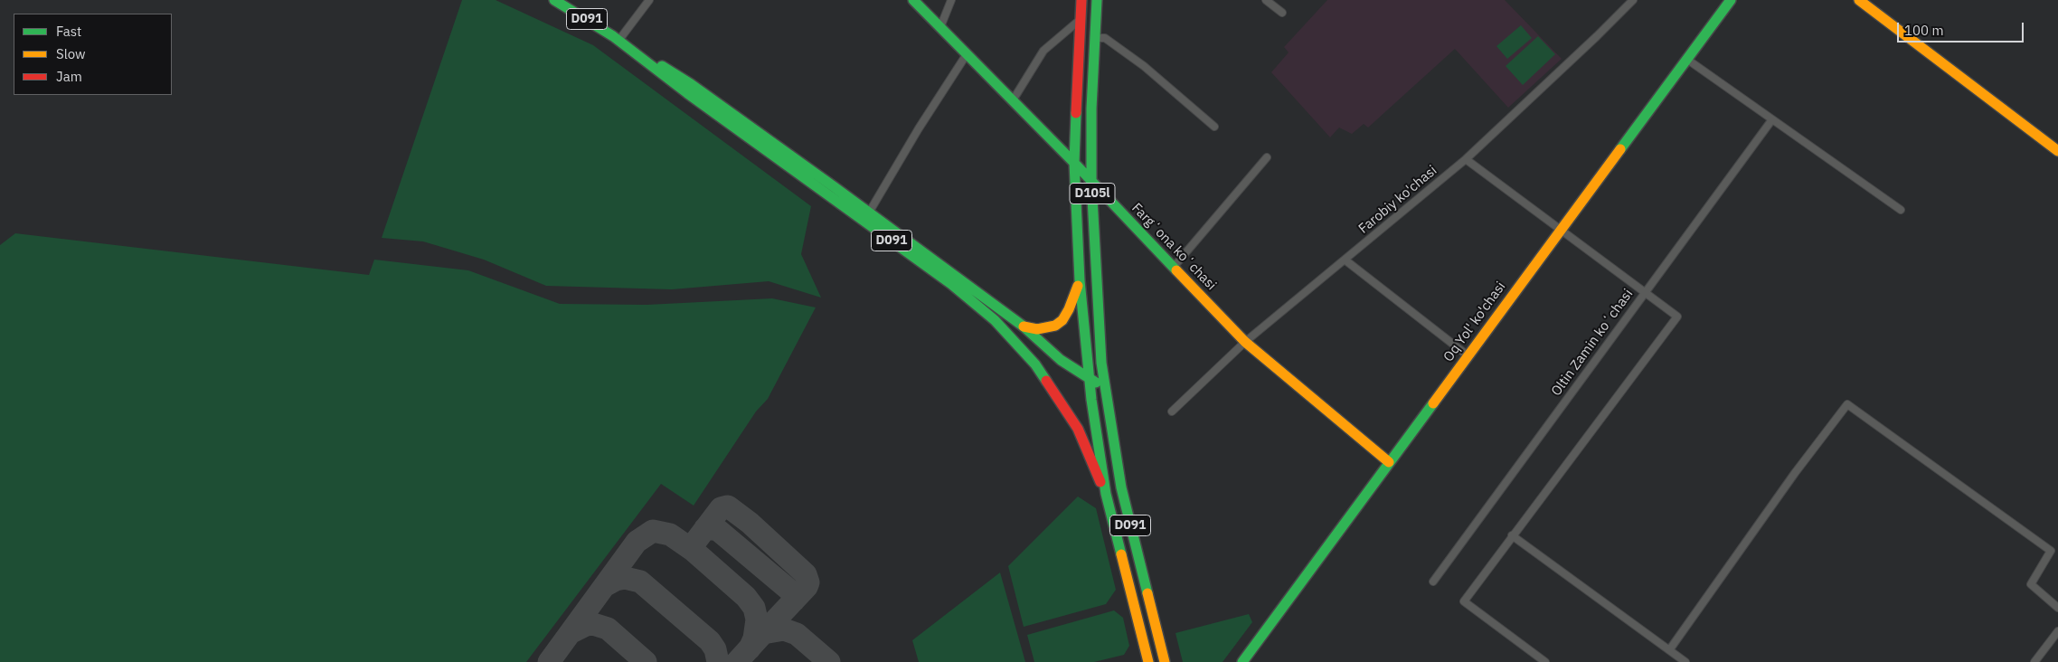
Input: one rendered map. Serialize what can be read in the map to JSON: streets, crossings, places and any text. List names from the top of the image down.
{
  "streets": {
    "main road": [
      "D091",
      "D105l",
      "Fargʻona koʻchasi",
      "Oq Yol' ko'chasi"
    ],
    "street": ["Farobiy ko'chasi", "Oltin Zamin koʻchasi"]
  },
  "crossings": [
    ["D091", "D105l"],
    ["D105l", "Fargʻona koʻchasi"],
    ["Farobiy ko'chasi", "Fargʻona koʻchasi"],
    ["Fargʻona koʻchasi", "Oq Yol' ko'chasi"]
  ],
  "legend": ["Fast", "Slow", "Jam"],
  "scale_bar": "100 m"
}
